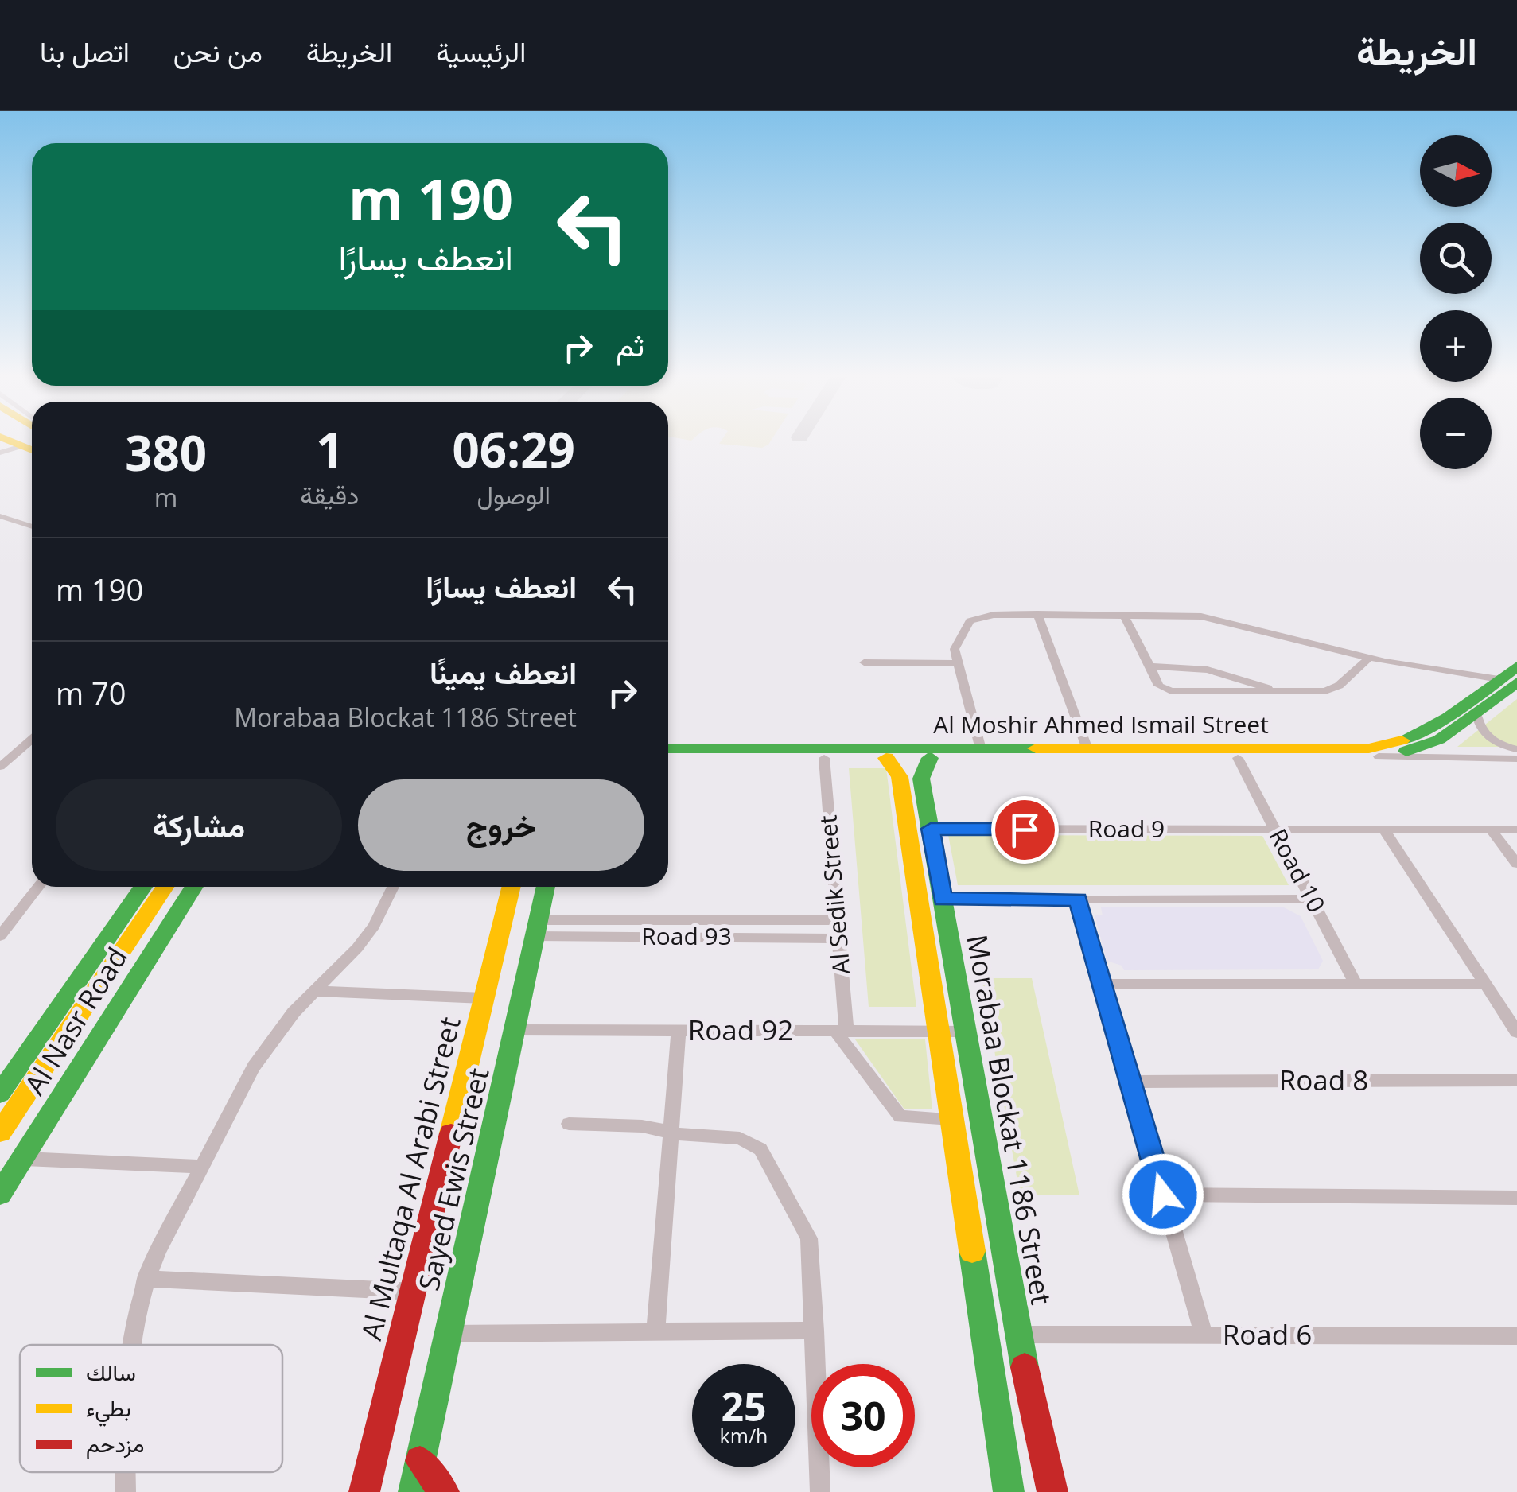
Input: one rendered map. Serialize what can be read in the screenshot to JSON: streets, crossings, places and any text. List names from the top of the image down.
{
  "streets": {
    "main road": [
      "Al Moshir Ahmed Ismail Street",
      "Al Nasr Road",
      "Morabaa Blockat 1186 Street",
      "Al Multaqa Al Arabi Street",
      "Sayed Ewis Street"
    ],
    "street": [
      "Road 9",
      "Road 10",
      "Al Sedik Street",
      "Road 93",
      "Road 92",
      "Road 8",
      "Road 6"
    ]
  },
  "crossings": [
    ["Al Moshir Ahmed Ismail Street", "Road 10"],
    ["Al Moshir Ahmed Ismail Street", "Al Sedik Street"],
    ["Al Moshir Ahmed Ismail Street", "Morabaa Blockat 1186 Street"],
    ["Road 9", "Road 10"],
    ["Road 9", "Morabaa Blockat 1186 Street"],
    ["Al Sedik Street", "Road 93"],
    ["Al Sedik Street", "Road 92"],
    ["Road 93", "Sayed Ewis Street"],
    ["Road 92", "Morabaa Blockat 1186 Street"],
    ["Road 92", "Sayed Ewis Street"],
    ["Morabaa Blockat 1186 Street", "Road 6"]
  ],
  "legend": ["سالك", "بطيء", "مزدحم"],
  "north": "right",
  "page": {
    "header": "الخريطة",
    "nav": [
      "الرئيسية",
      "الخريطة",
      "من نحن",
      "اتصل بنا"
    ],
    "map_buttons": ["+", "−"],
    "turn": ["190 m", "انعطف يسارًا"],
    "then": "ثم",
    "eta": [
      "06:29",
      "الوصول",
      "1",
      "دقيقة",
      "380",
      "m"
    ],
    "list": [
      {
        "name": "انعطف يسارًا",
        "value": "190 m"
      },
      {
        "name": "انعطف يمينًا",
        "note": "Morabaa Blockat 1186 Street",
        "value": "70 m"
      }
    ],
    "buttons": ["خروج", "مشاركة"],
    "speed": "25 km/h",
    "limit": "30"
  }
}
